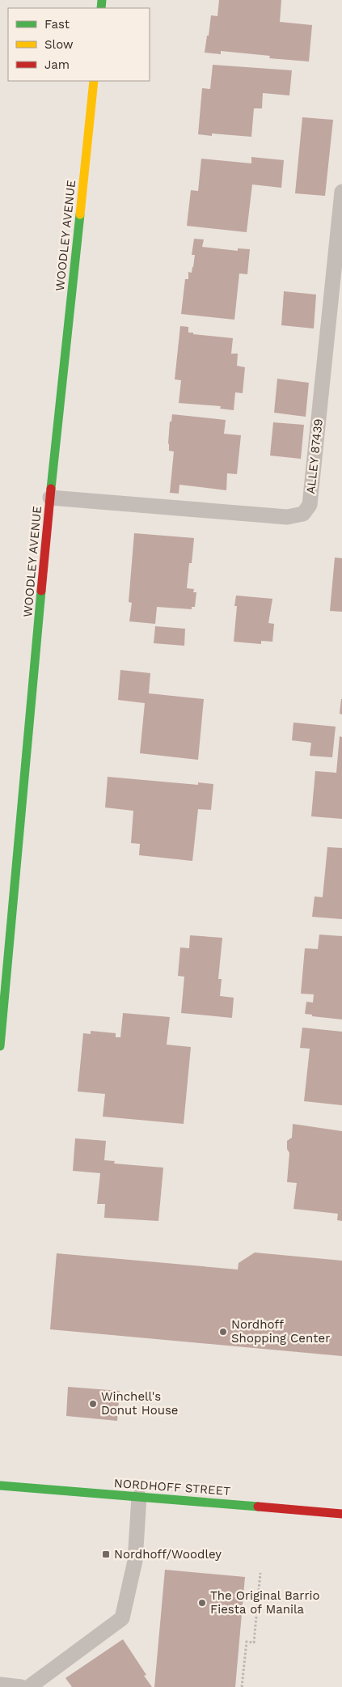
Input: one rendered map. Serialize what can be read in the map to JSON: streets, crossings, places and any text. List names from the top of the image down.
{
  "streets": {
    "main road": ["WOODLEY AVENUE", "NORDHOFF STREET"],
    "lane": ["ALLEY 87439"]
  },
  "crossings": [
    ["WOODLEY AVENUE", "ALLEY 87439"]
  ],
  "places": {
    "other": ["Nordhoff Shopping Center", "Winchell's Donut House", "The Original Barrio Fiesta of Manila"],
    "transit": ["Nordhoff/Woodley"]
  },
  "legend": ["Fast", "Slow", "Jam"]
}
